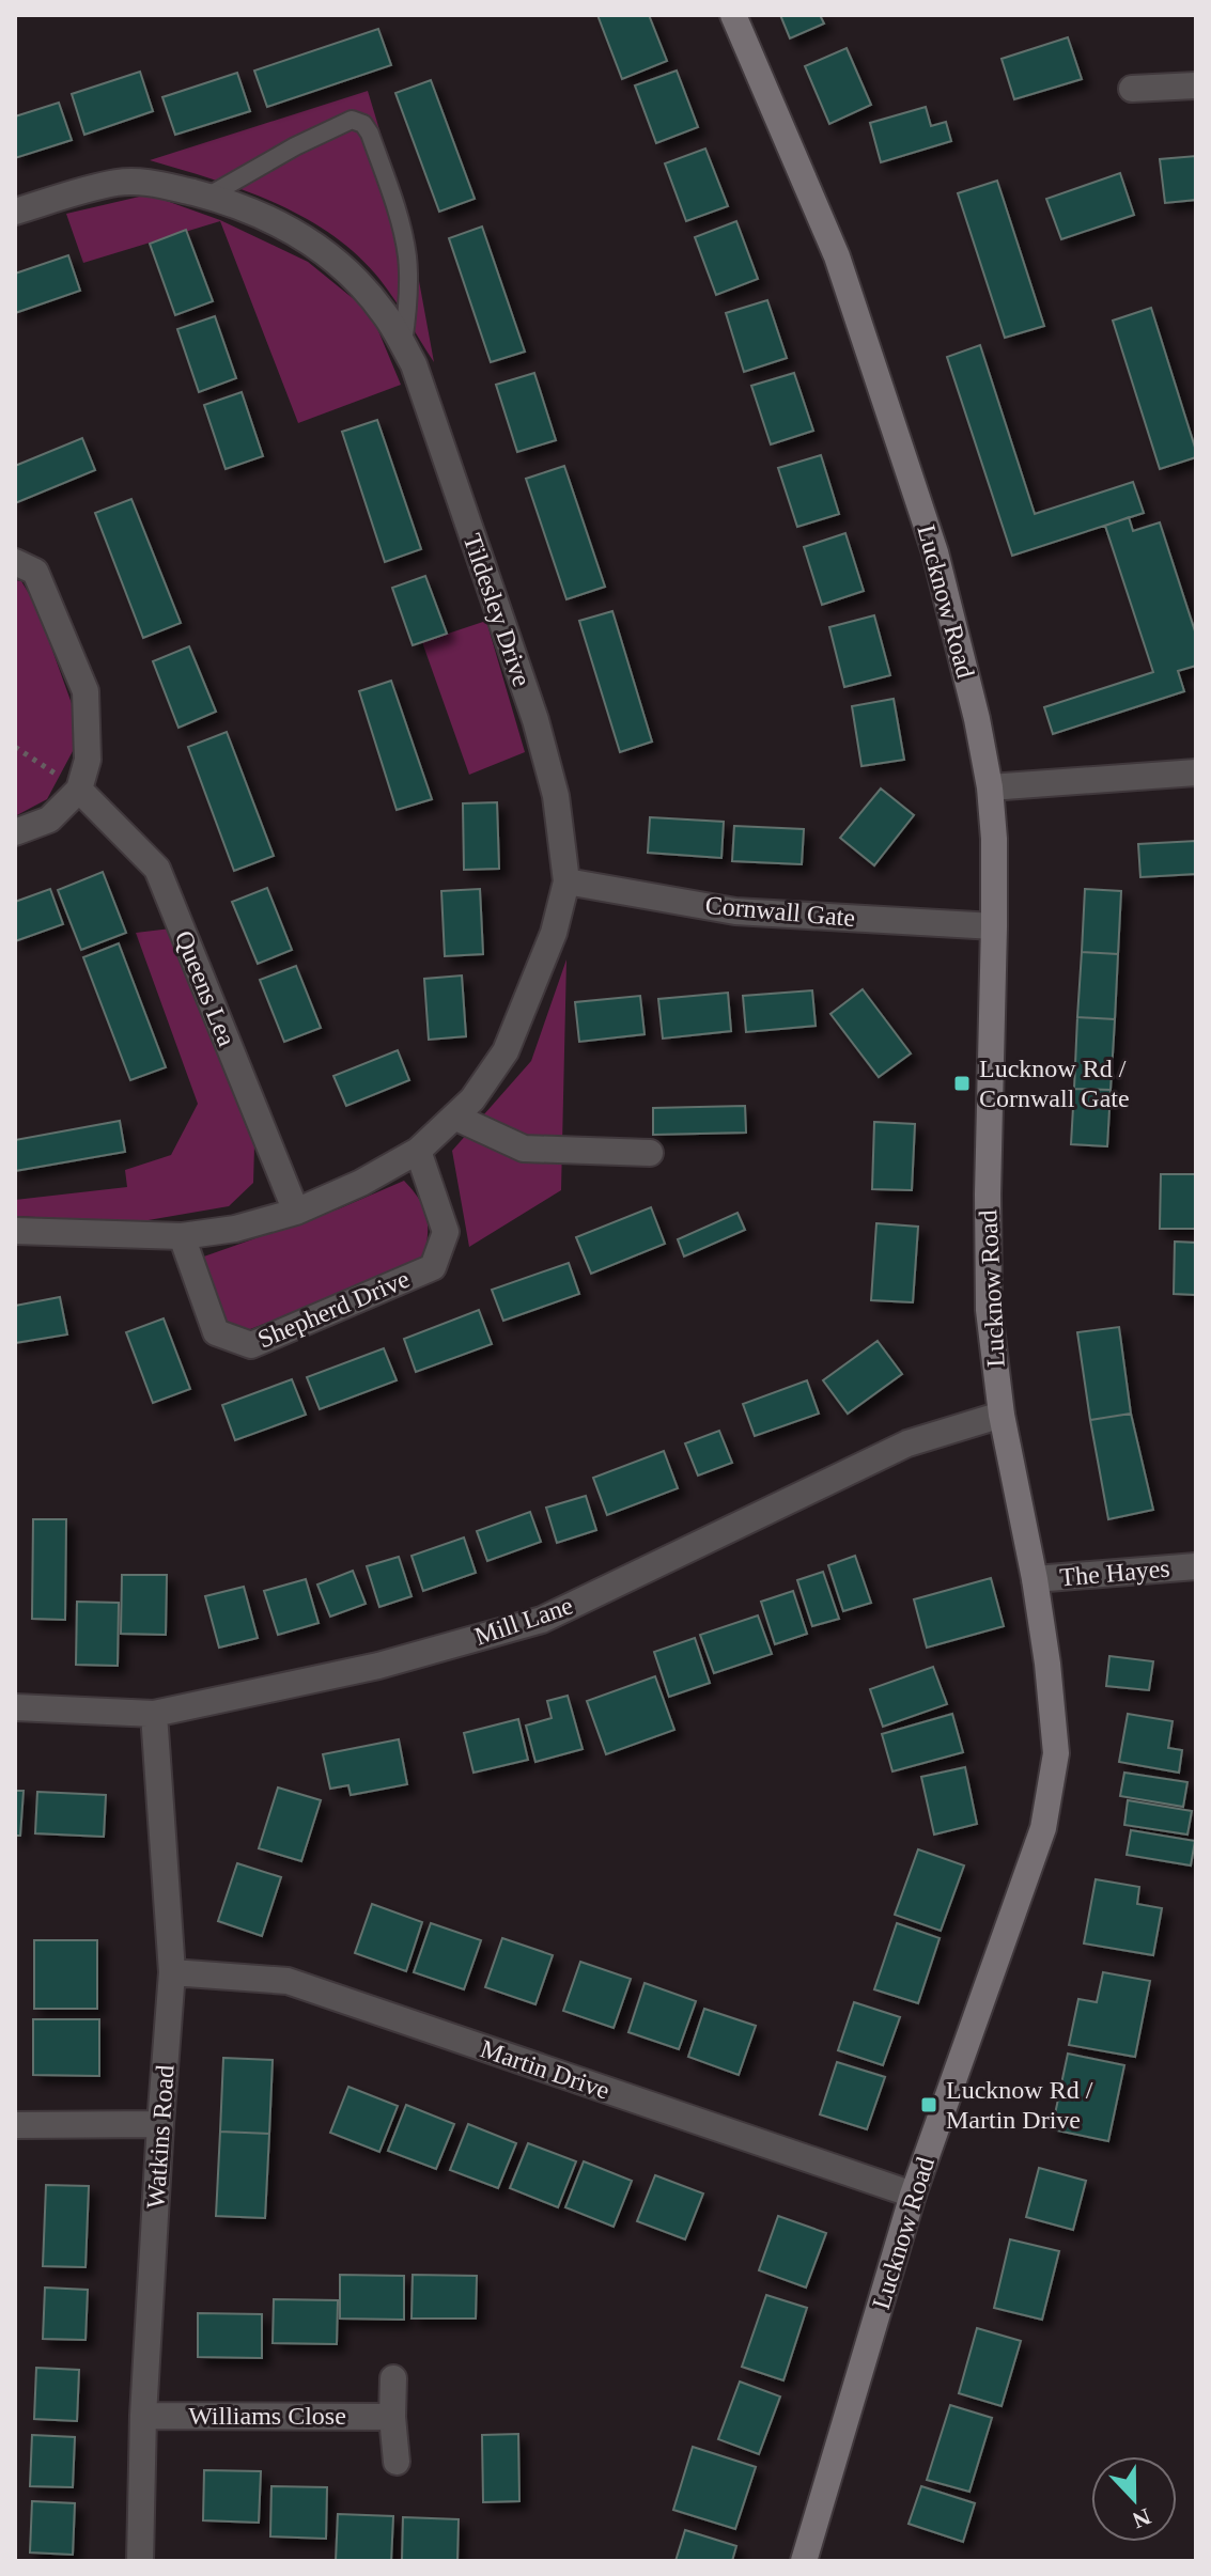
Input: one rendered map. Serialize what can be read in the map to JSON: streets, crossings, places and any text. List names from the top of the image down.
{
  "streets": {
    "street": [
      "Lucknow Road",
      "Tildesley Drive",
      "Cornwall Gate",
      "Queens Lea",
      "Shepherd Drive",
      "The Hayes",
      "Mill Lane",
      "Martin Drive",
      "Watkins Road",
      "Williams Close"
    ]
  },
  "crossings": [
    ["Lucknow Road", "Cornwall Gate"],
    ["Lucknow Road", "The Hayes"],
    ["Lucknow Road", "Mill Lane"],
    ["Lucknow Road", "Martin Drive"],
    ["Tildesley Drive", "Cornwall Gate"],
    ["Tildesley Drive", "Queens Lea"],
    ["Tildesley Drive", "Shepherd Drive"],
    ["Mill Lane", "Watkins Road"],
    ["Martin Drive", "Watkins Road"],
    ["Watkins Road", "Williams Close"]
  ],
  "places": {
    "transit": ["Lucknow Rd / Cornwall Gate", "Lucknow Rd / Martin Drive"]
  },
  "north": "bottom"
}
